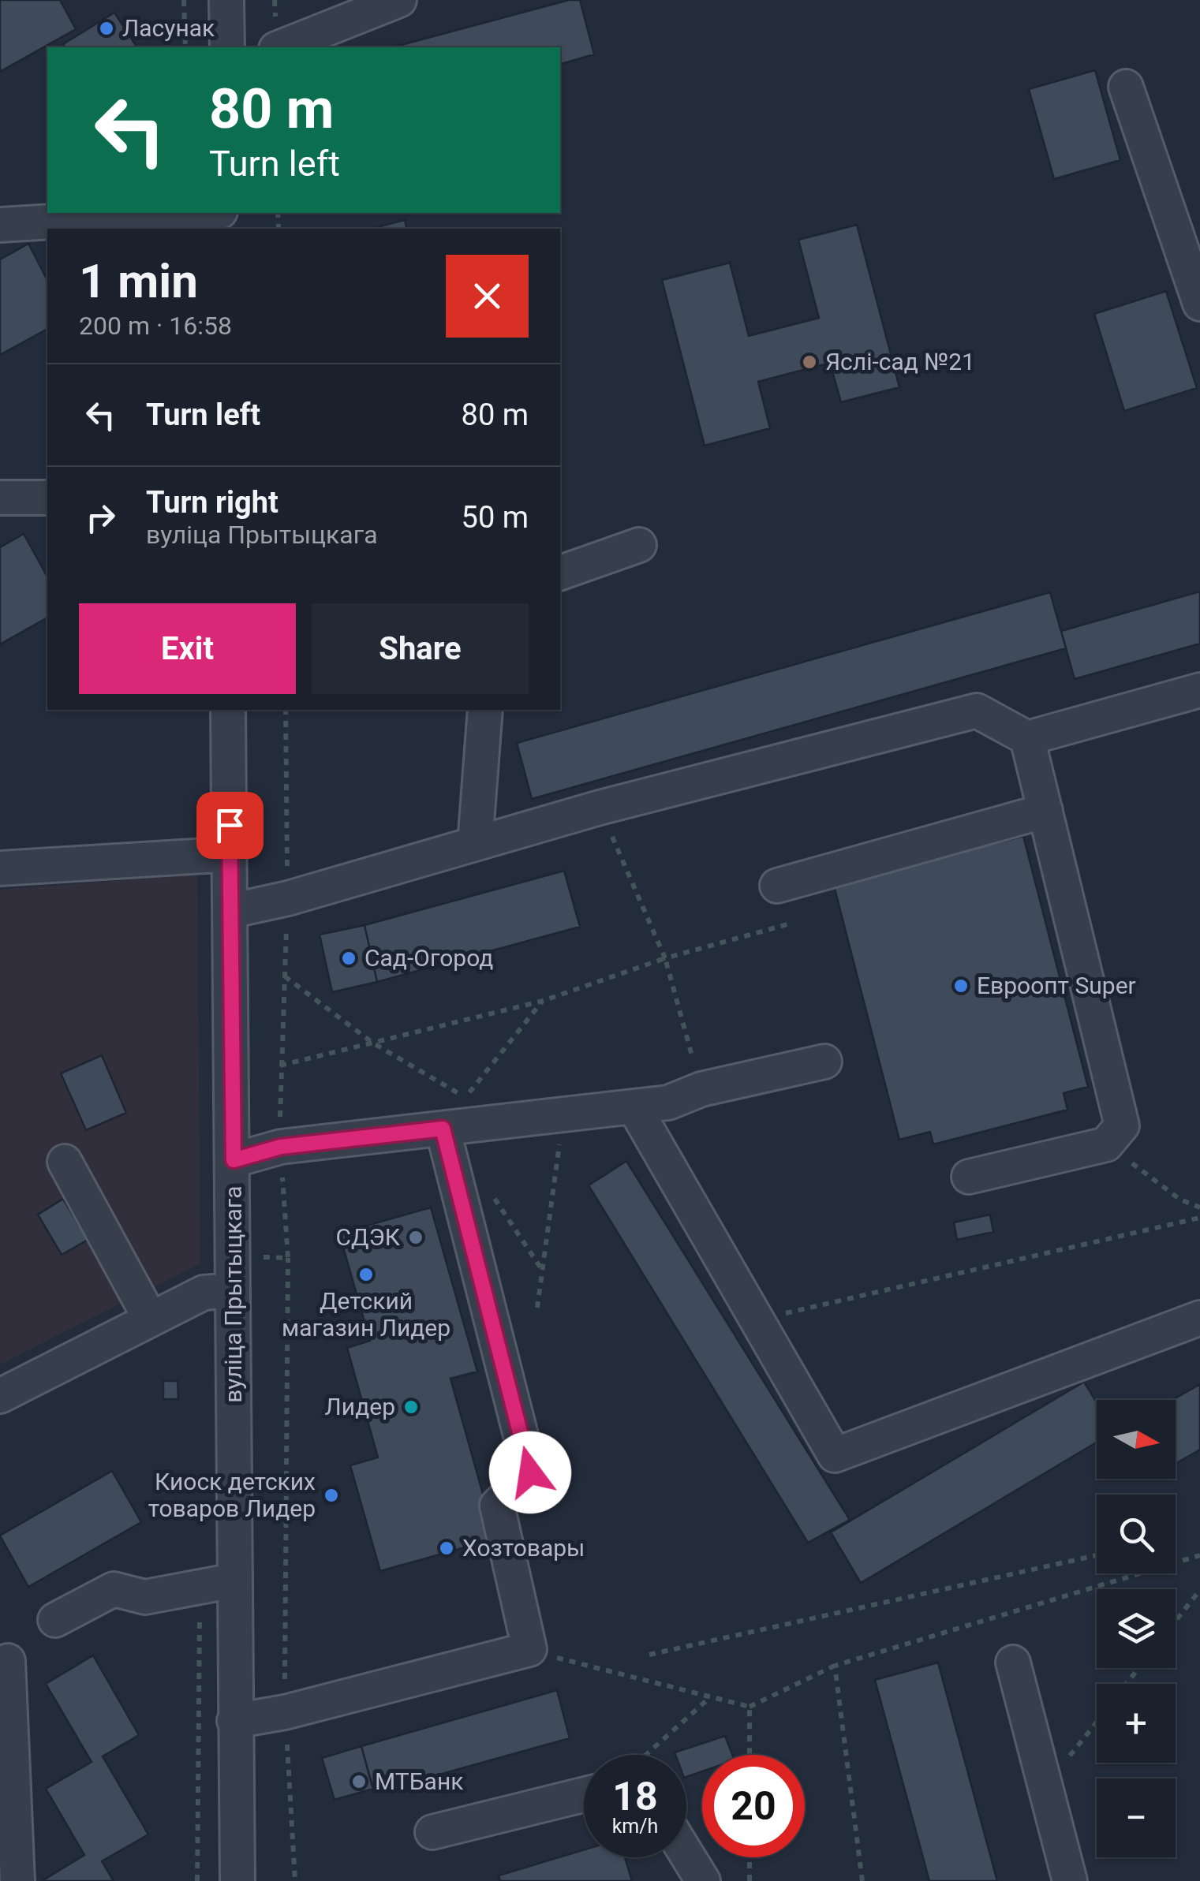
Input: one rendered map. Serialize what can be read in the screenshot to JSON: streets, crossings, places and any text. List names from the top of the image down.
{
  "streets": {
    "street": ["вуліца Прытыцкага"]
  },
  "places": [
    "Ласунак",
    "Яслі-сад №21",
    "Сад-Огород",
    "Евроопт Super",
    "СДЭК",
    "Детский магазин Лидер",
    "Лидер",
    "Киоск детских товаров Лидер",
    "Хозтовары",
    "МТБанк"
  ],
  "north": "right",
  "page": {
    "turn": ["80 m", "Turn left"],
    "heading": ["1 min", "200 m · 16:58"],
    "list": [
      {
        "name": "Turn left",
        "value": "80 m"
      },
      {
        "name": "Turn right",
        "note": "вуліца Прытыцкага",
        "value": "50 m"
      }
    ],
    "buttons": ["Exit", "Share"],
    "map_buttons": ["+", "−"],
    "speed": "18 km/h",
    "limit": "20"
  }
}
